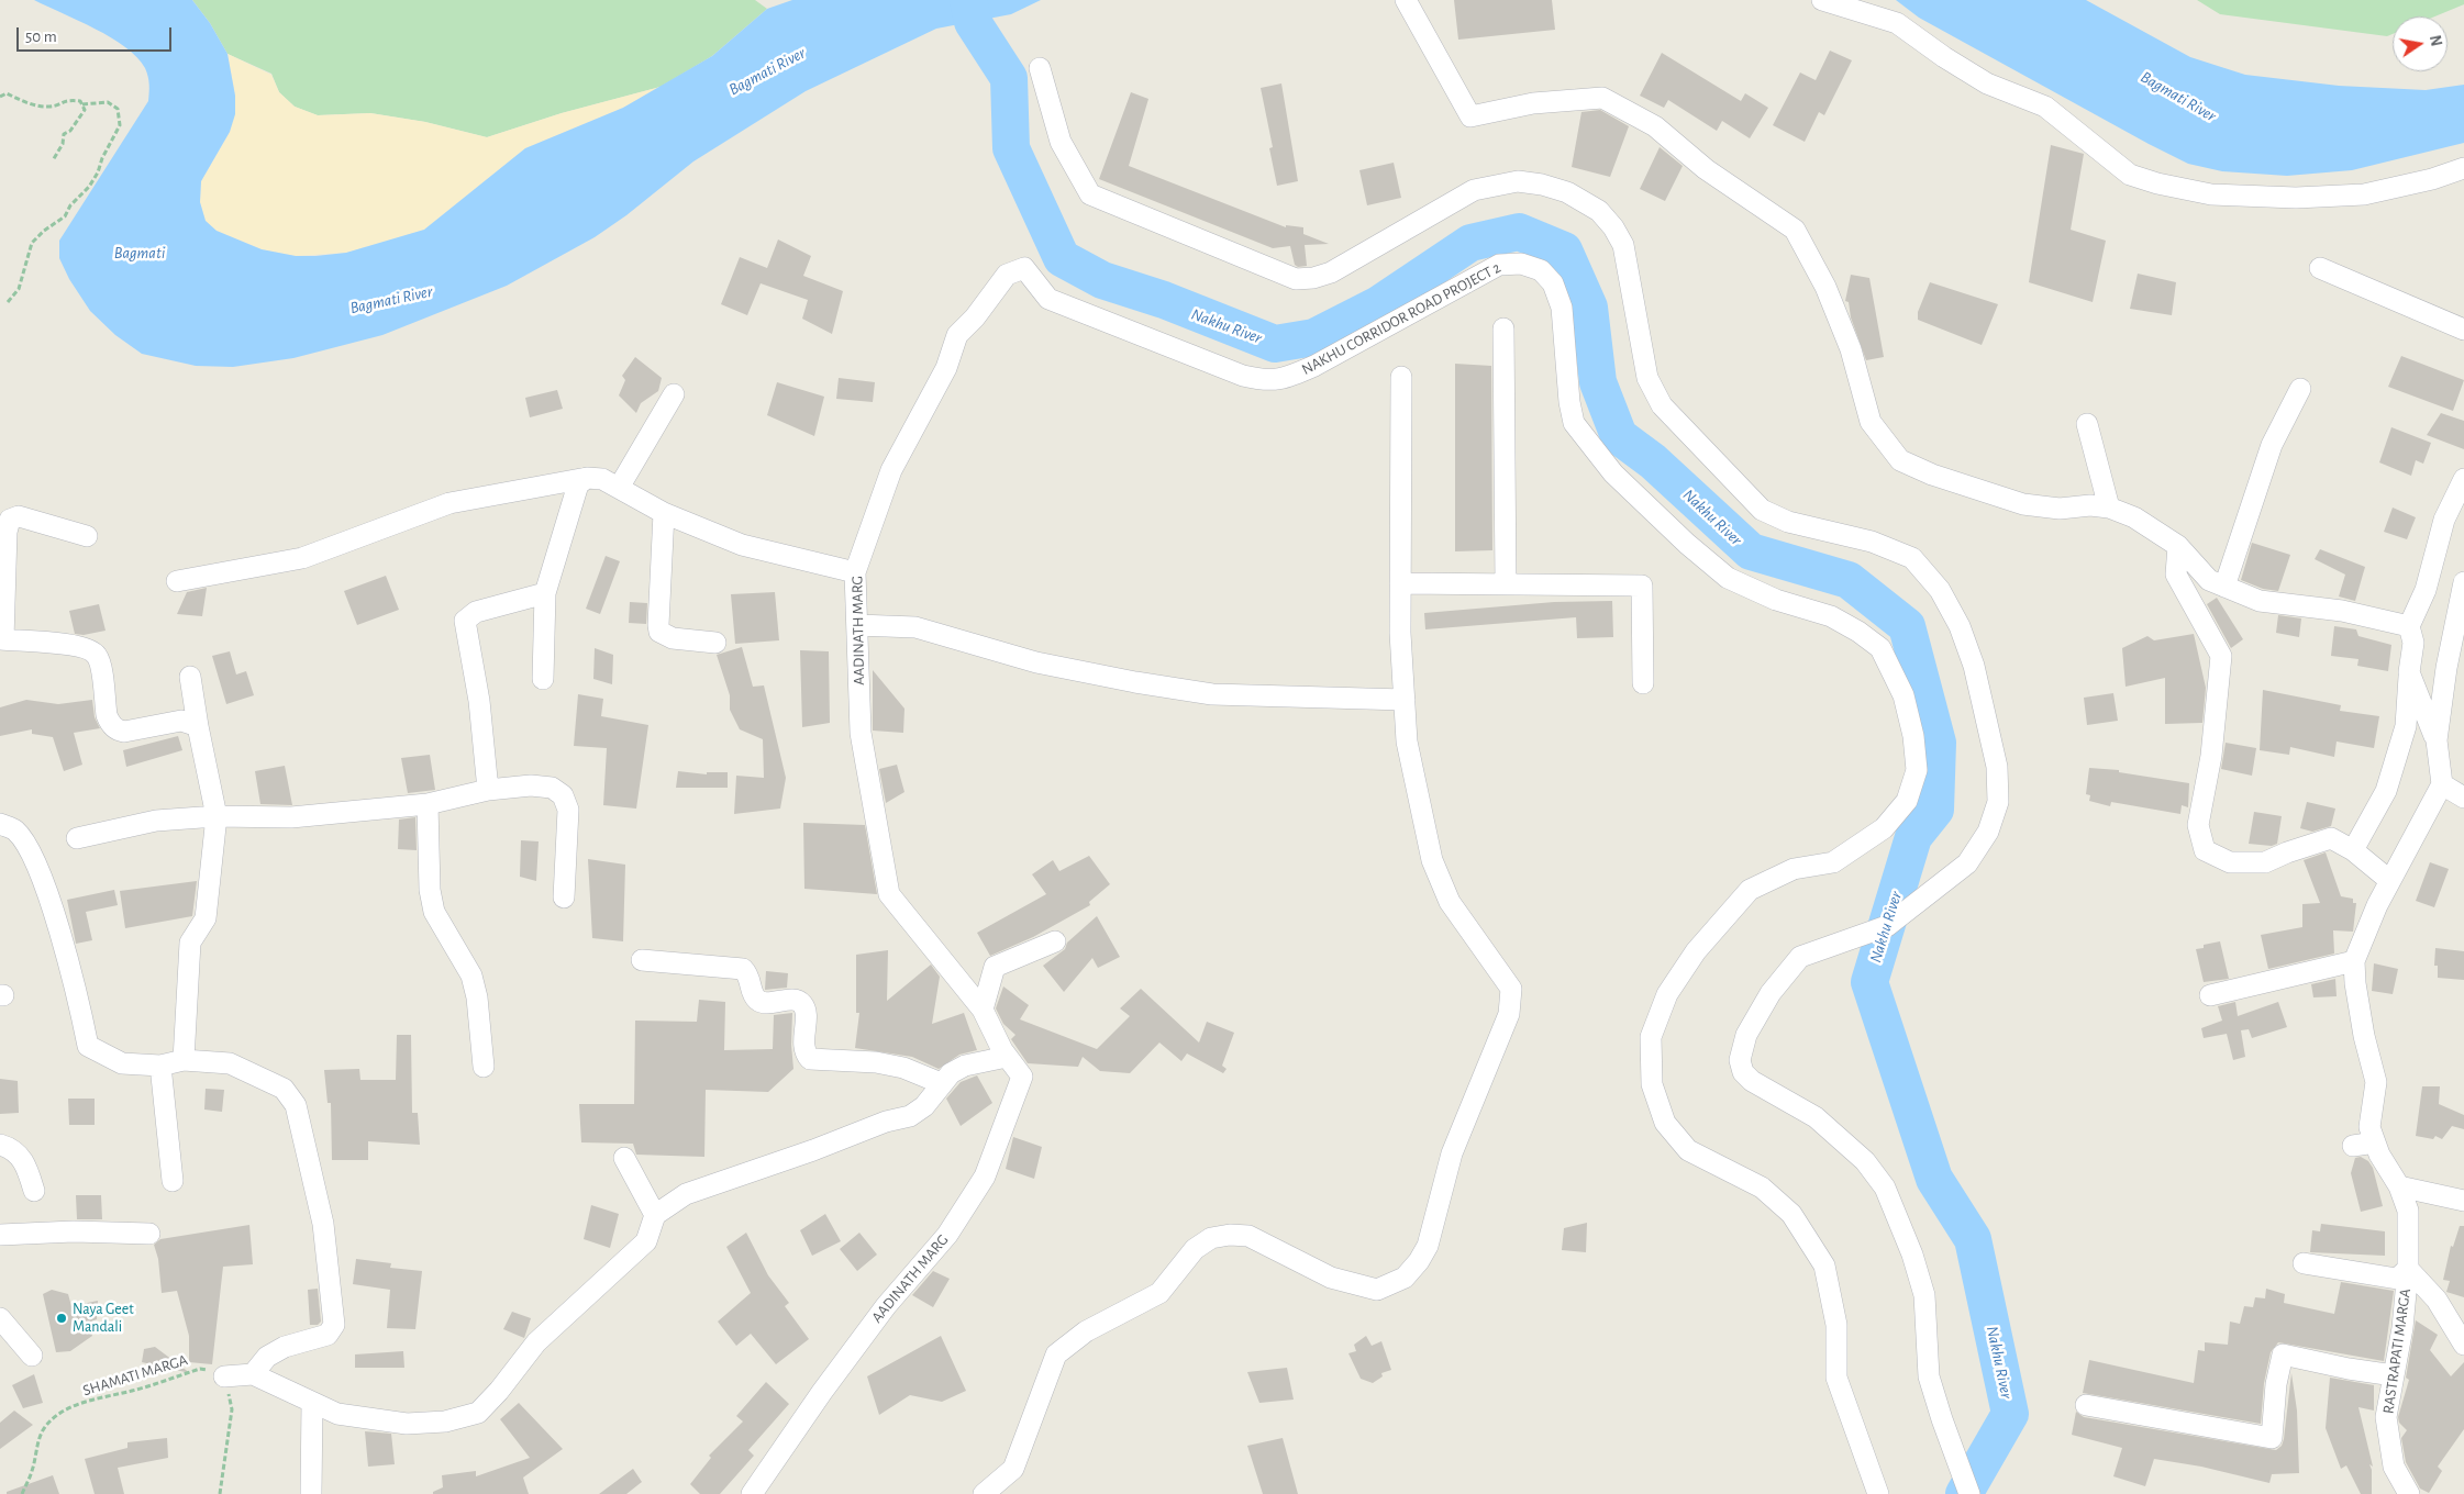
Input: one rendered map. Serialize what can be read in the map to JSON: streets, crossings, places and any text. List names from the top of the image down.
{
  "streets": {
    "street": ["NAKHU CORRIDOR ROAD PROJECT 2", "AADINATH MARG", "RASTRAPATI MARGA"],
    "path": ["SHAMATI MARGA"]
  },
  "crossings": [
    ["NAKHU CORRIDOR ROAD PROJECT 2", "AADINATH MARG"]
  ],
  "water": ["Bagmati River", "Bagmati", "Nakhu River"],
  "places": ["Naya Geet Mandali"],
  "scale_bar": "50 m",
  "north": "right"
}
